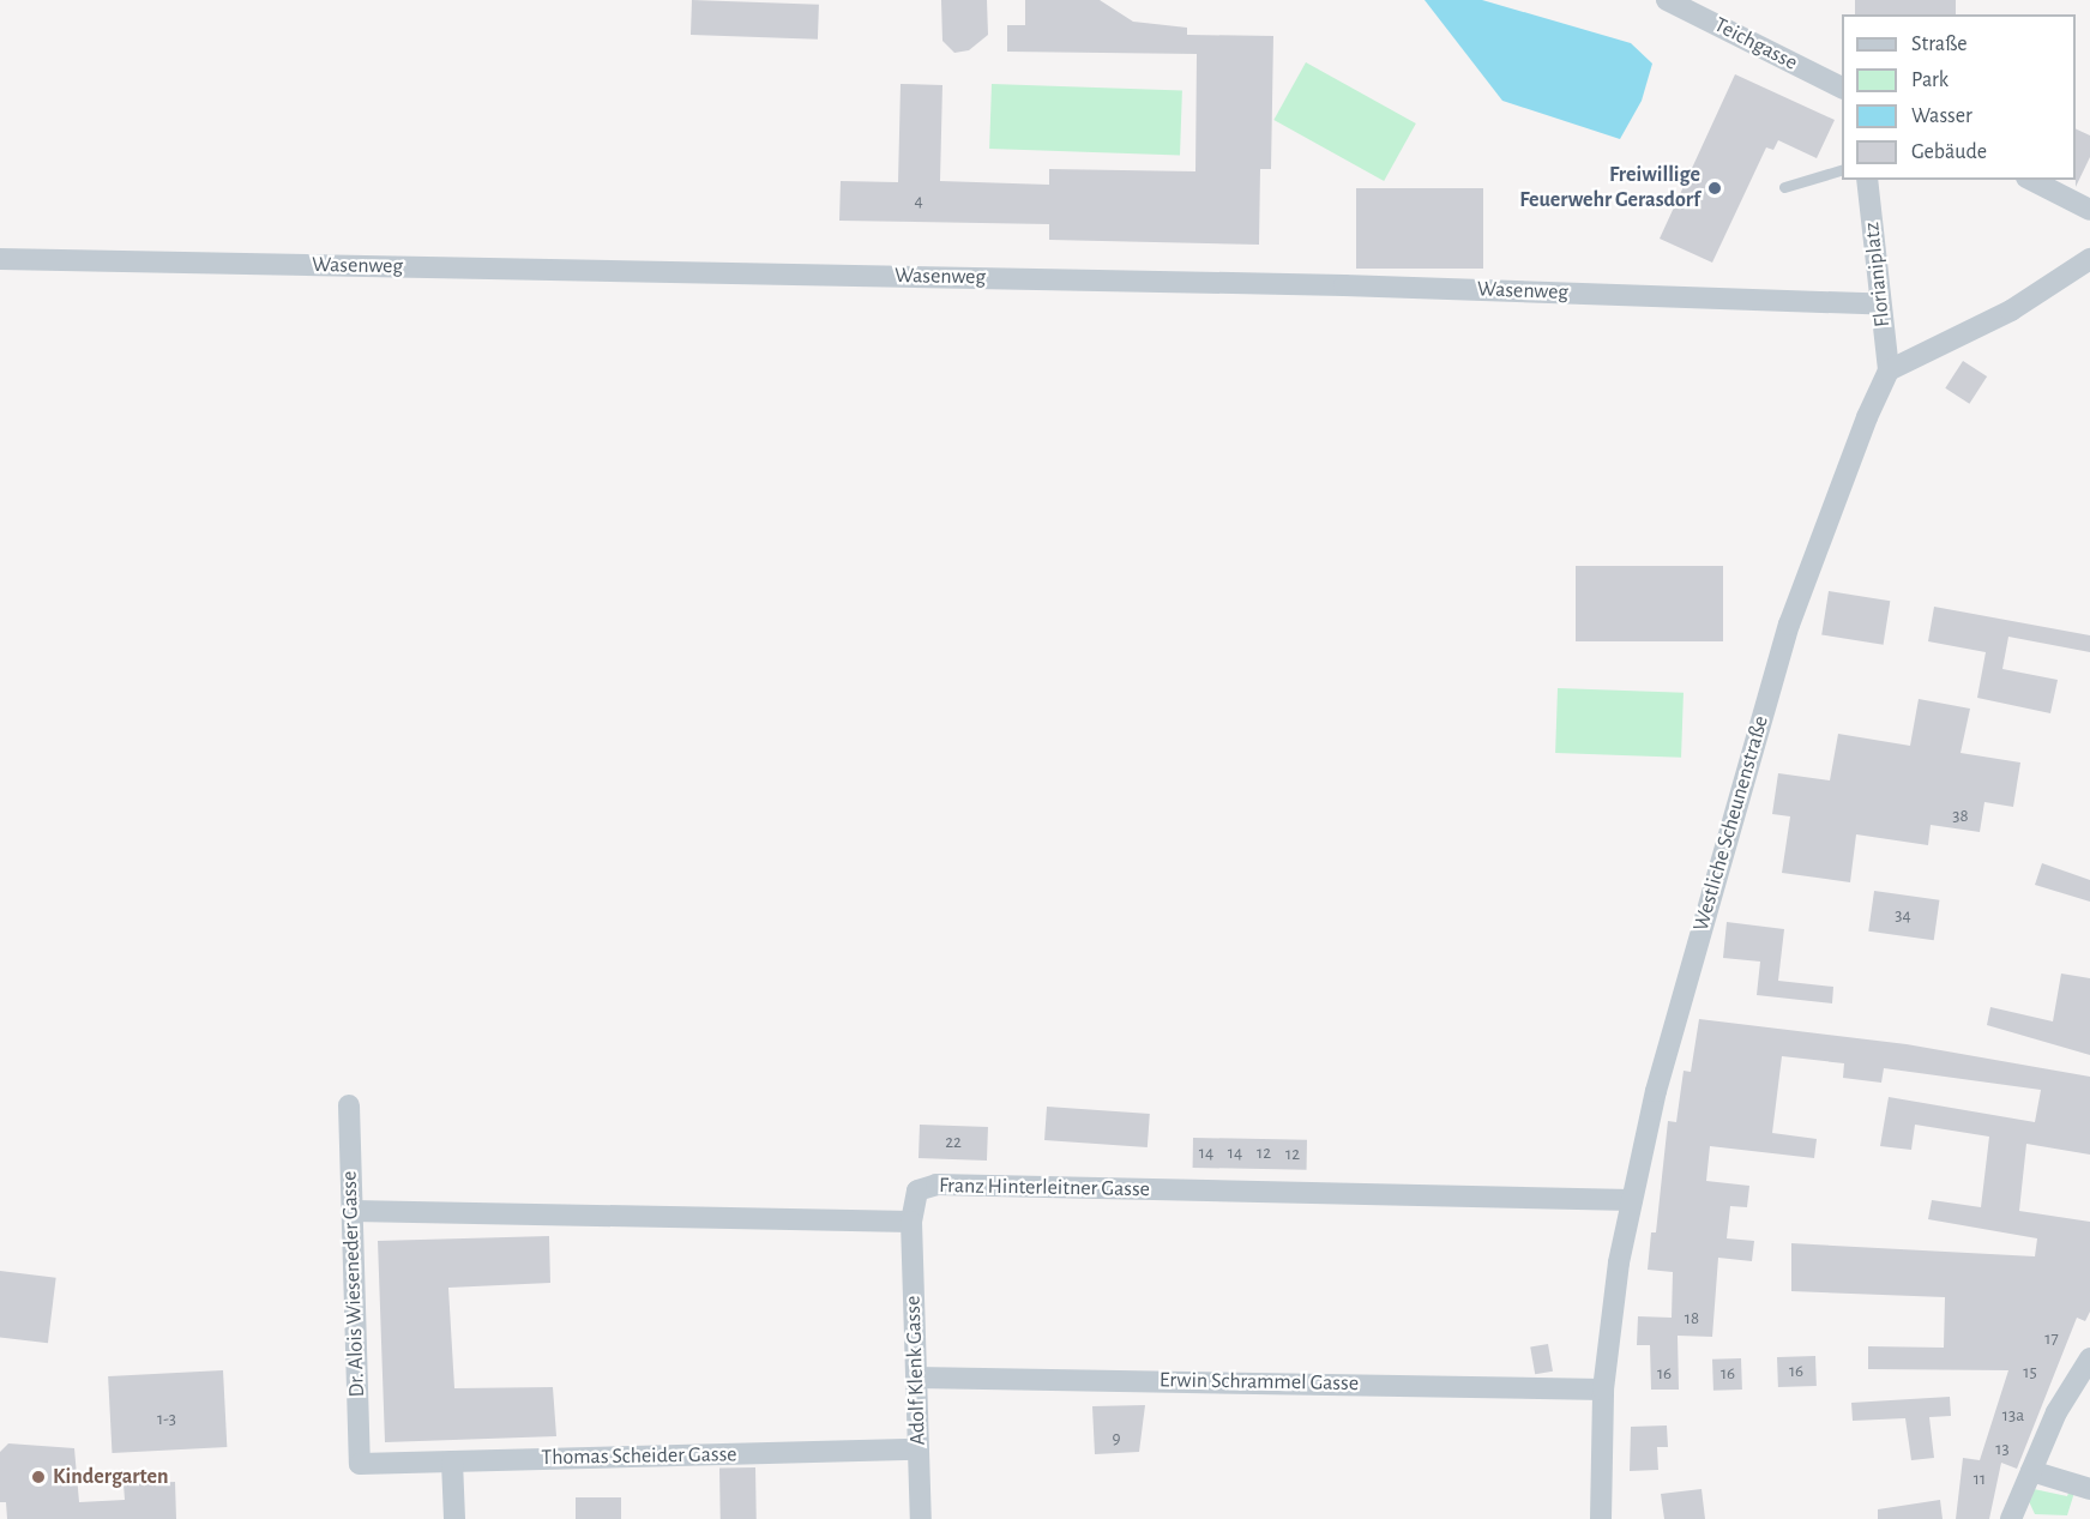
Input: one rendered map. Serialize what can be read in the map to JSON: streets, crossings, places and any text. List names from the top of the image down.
{
  "streets": {
    "street": [
      "Teichgasse",
      "Wasenweg",
      "Florianiplatz",
      "Westliche Scheunenstraße",
      "Franz Hinterleitner Gasse",
      "Dr. Alois Wieseneder Gasse",
      "Adolf Klenk Gasse",
      "Erwin Schrammel Gasse",
      "Thomas Scheider Gasse"
    ]
  },
  "crossings": [
    ["Wasenweg", "Florianiplatz"],
    ["Florianiplatz", "Westliche Scheunenstraße"],
    ["Westliche Scheunenstraße", "Franz Hinterleitner Gasse"],
    ["Westliche Scheunenstraße", "Erwin Schrammel Gasse"],
    ["Franz Hinterleitner Gasse", "Adolf Klenk Gasse"],
    ["Dr. Alois Wieseneder Gasse", "Thomas Scheider Gasse"],
    ["Adolf Klenk Gasse", "Erwin Schrammel Gasse"],
    ["Adolf Klenk Gasse", "Thomas Scheider Gasse"]
  ],
  "places": ["Freiwillige Feuerwehr Gerasdorf", "Kindergarten"],
  "house_numbers": [
    "4",
    "38",
    "34",
    "22",
    "14",
    "14",
    "12",
    "12",
    "18",
    "17",
    "16",
    "15",
    "16",
    "16",
    "13a",
    "1-3",
    "9",
    "13",
    "11"
  ],
  "legend": [
    "Straße",
    "Park",
    "Wasser",
    "Gebäude"
  ]
}
